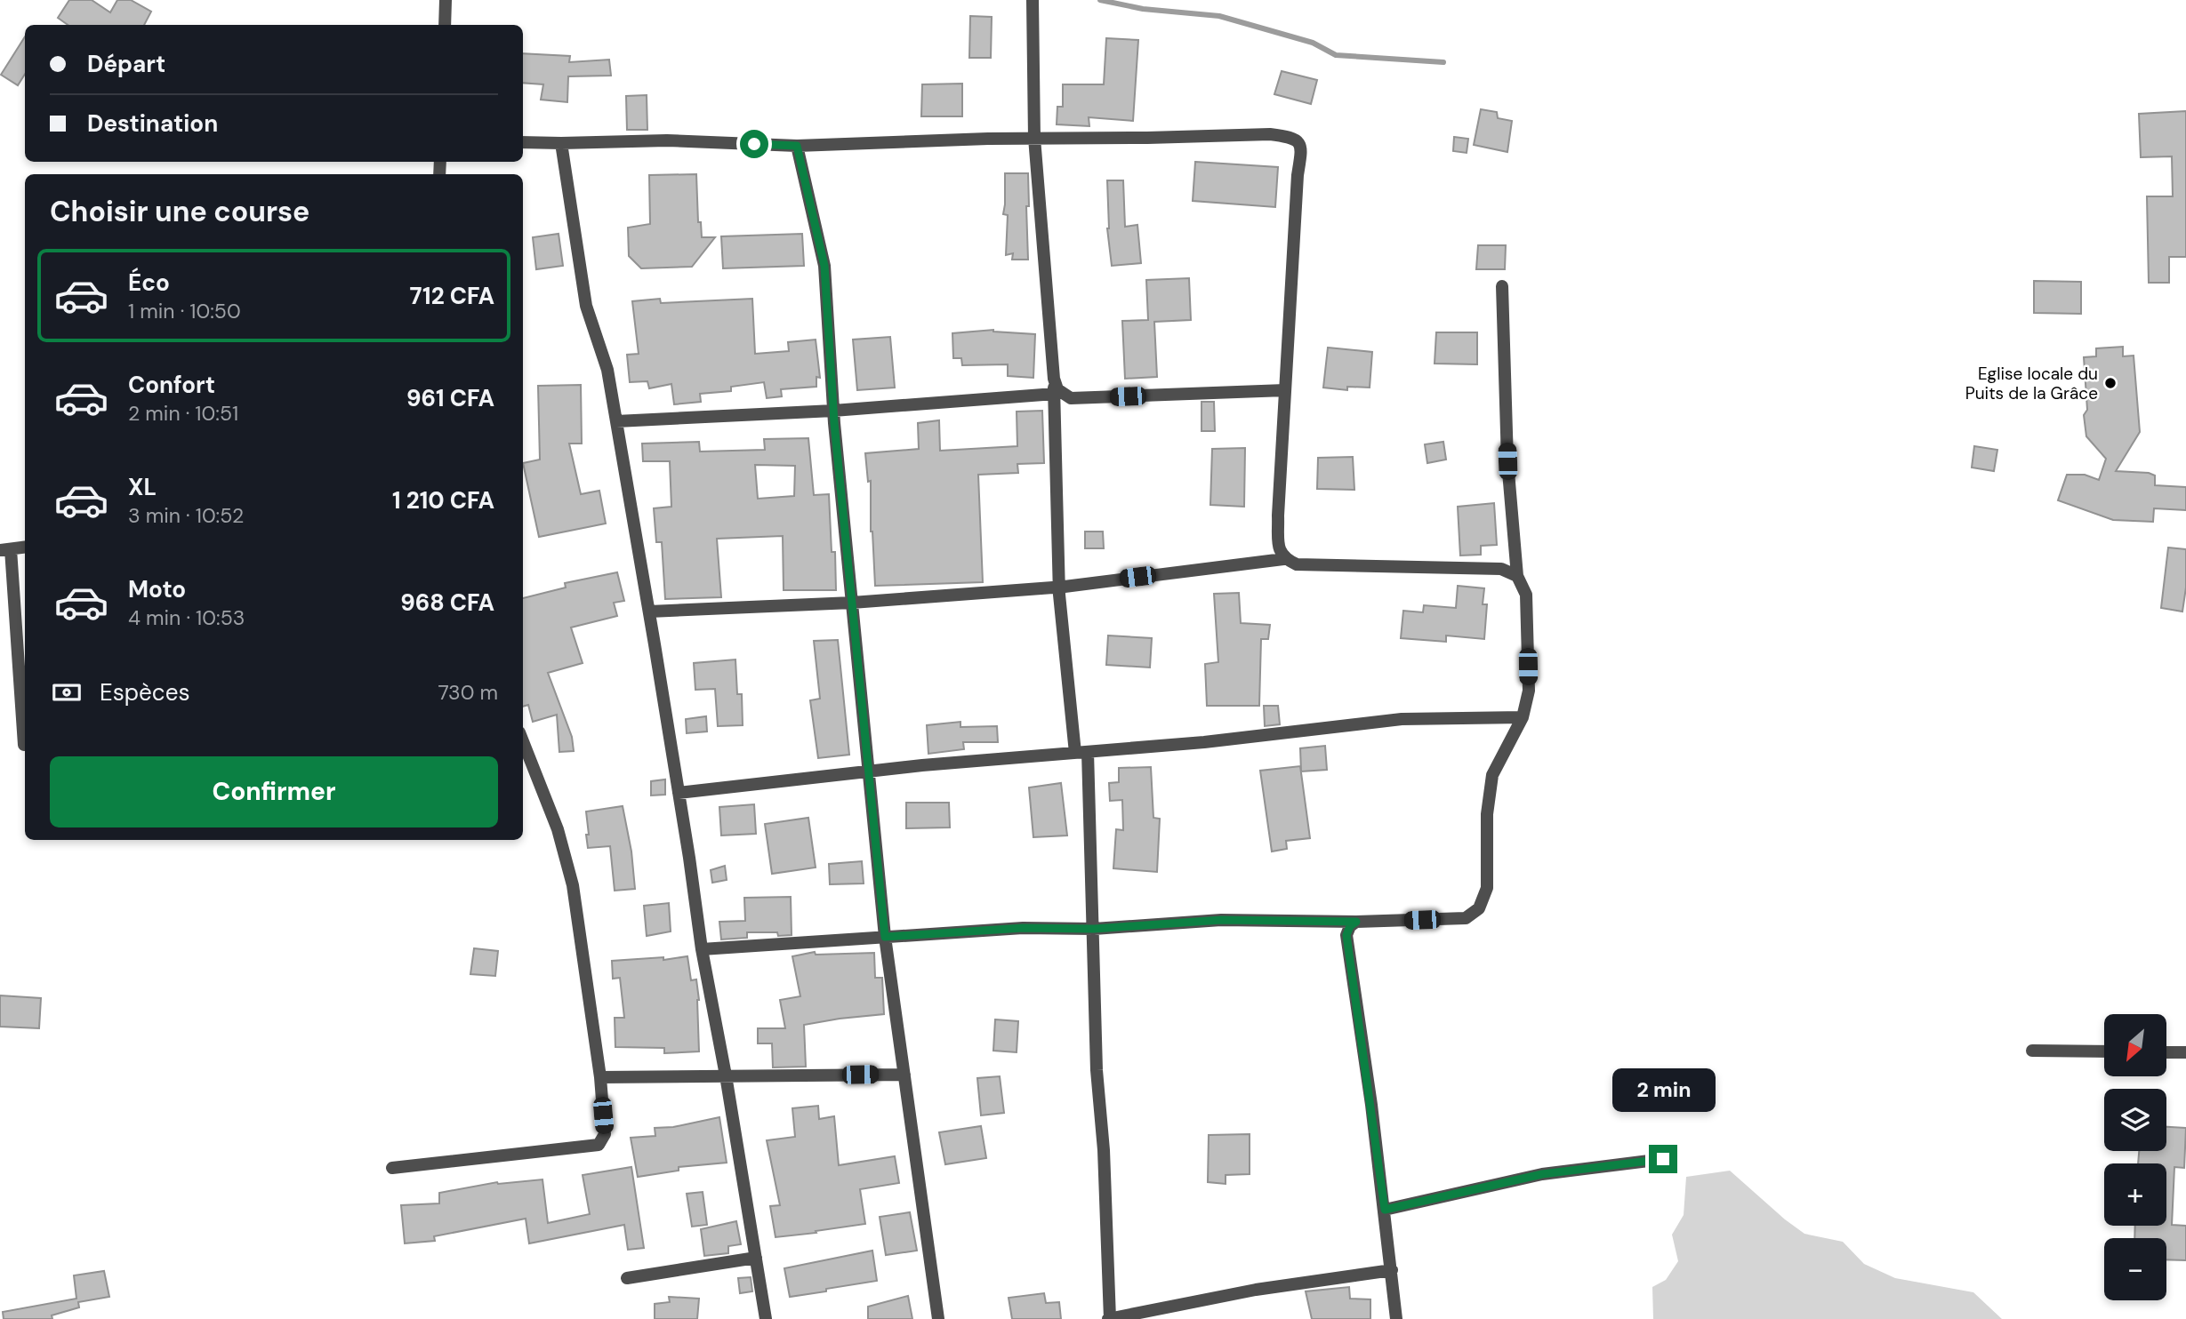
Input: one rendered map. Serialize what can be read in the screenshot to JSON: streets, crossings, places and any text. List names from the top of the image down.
{
  "places": ["Eglise locale du Puits de la Grâce"],
  "north": "bottom left",
  "page": {
    "banner": ["Départ", "Destination"],
    "heading": "Choisir une course",
    "list": [
      {
        "name": "Éco",
        "note": "1 min · 10:50",
        "value": "712 CFA"
      },
      {
        "name": "Confort",
        "note": "2 min · 10:51",
        "value": "961 CFA"
      },
      {
        "name": "XL",
        "note": "3 min · 10:52",
        "value": "1 210 CFA"
      },
      {
        "name": "Moto",
        "note": "4 min · 10:53",
        "value": "968 CFA"
      }
    ],
    "pay": ["Espèces", "730 m"],
    "buttons": "Confirmer",
    "map_buttons": ["+", "−"],
    "bubble": "2 min"
  }
}
